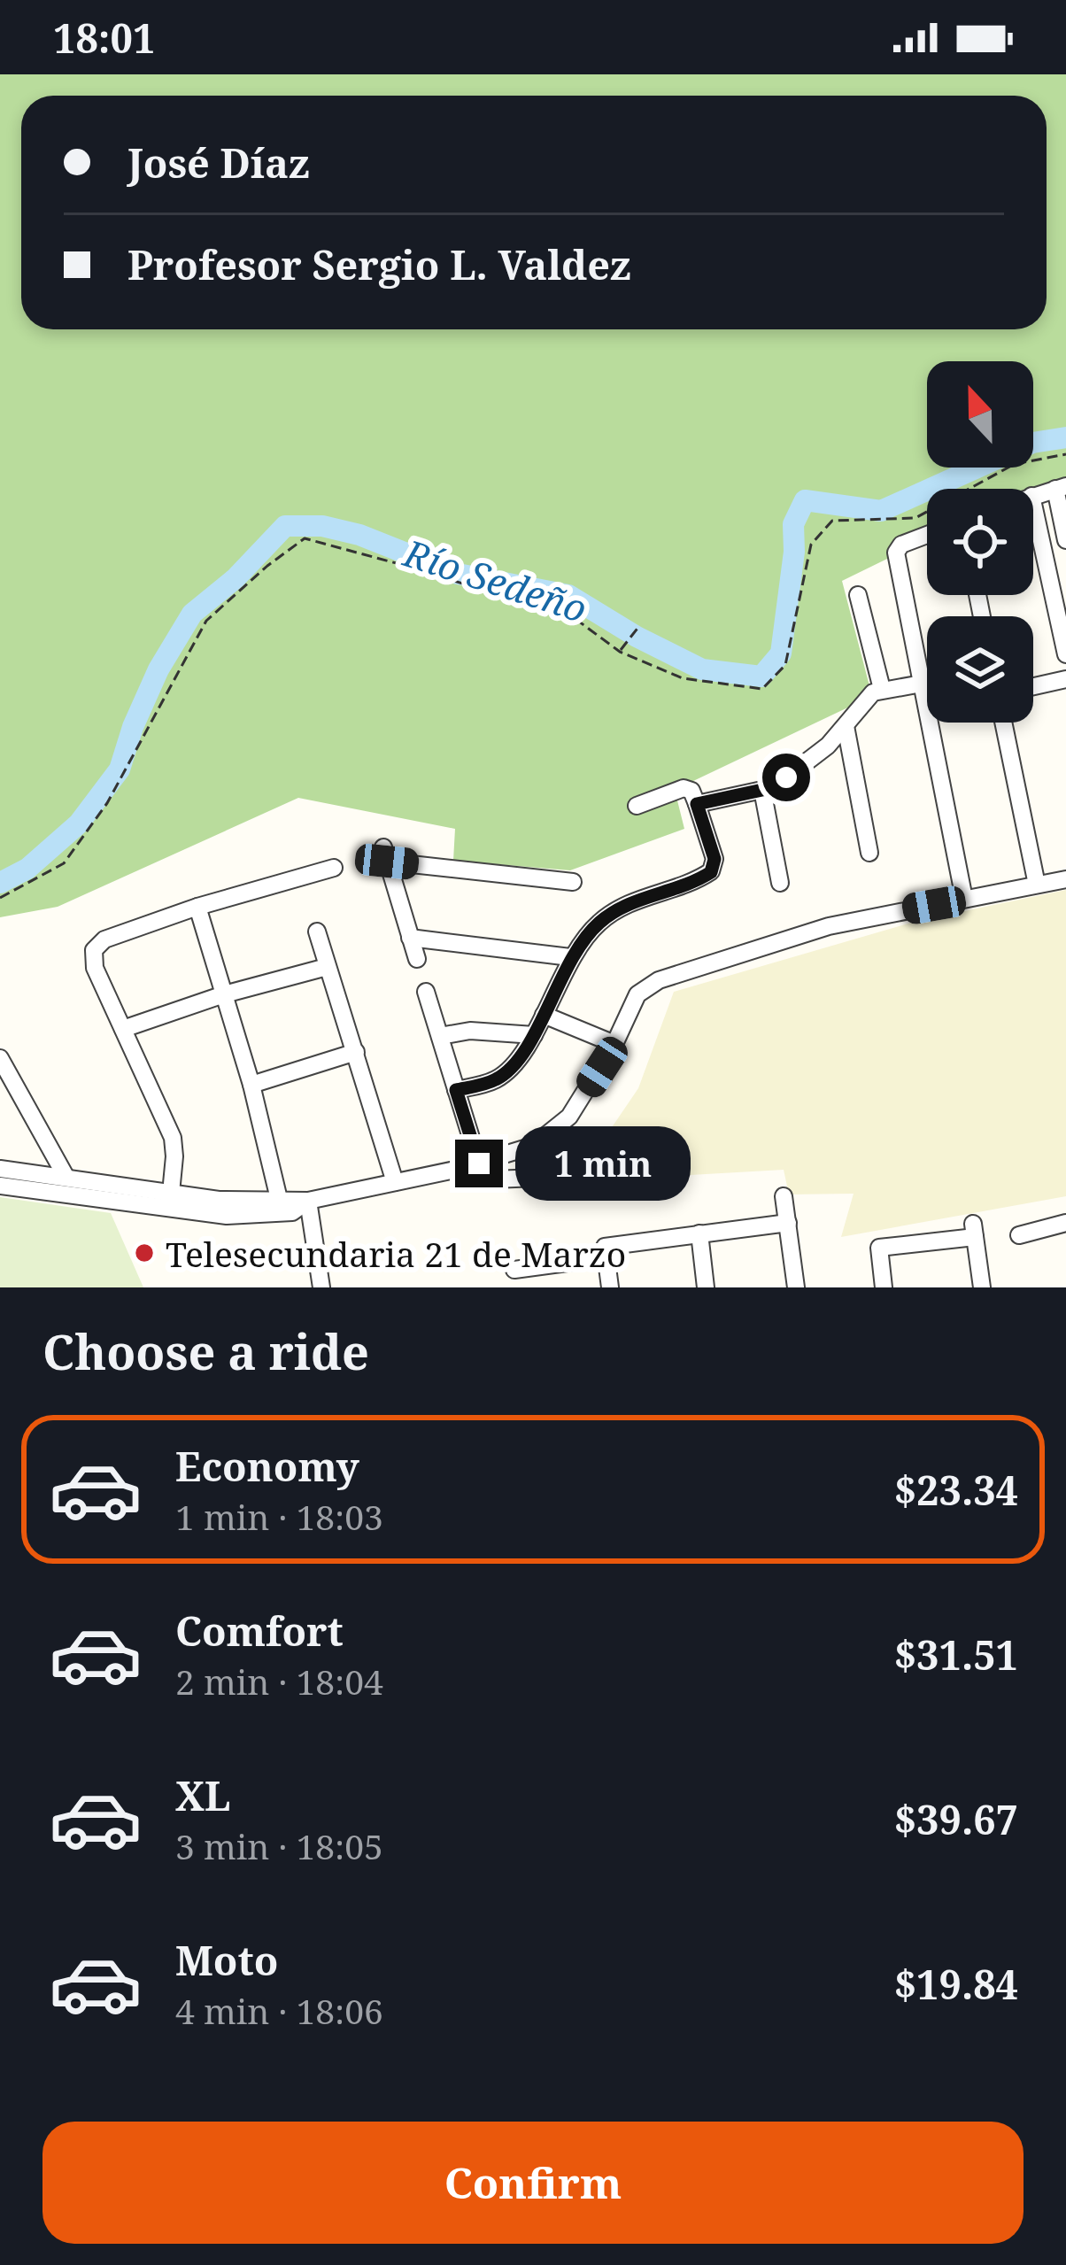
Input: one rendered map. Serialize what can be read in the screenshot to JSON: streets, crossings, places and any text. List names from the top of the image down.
{
  "water": ["Río Sedeño"],
  "places": ["Telesecundaria 21 de Marzo"],
  "north": "top",
  "page": {
    "status": "18:01",
    "banner": ["José Díaz", "Profesor Sergio L. Valdez"],
    "bubble": "1 min",
    "heading": "Choose a ride",
    "list": [
      {
        "name": "Economy",
        "note": "1 min · 18:03",
        "value": "$23.34"
      },
      {
        "name": "Comfort",
        "note": "2 min · 18:04",
        "value": "$31.51"
      },
      {
        "name": "XL",
        "note": "3 min · 18:05",
        "value": "$39.67"
      },
      {
        "name": "Moto",
        "note": "4 min · 18:06",
        "value": "$19.84"
      }
    ],
    "buttons": "Confirm"
  }
}
